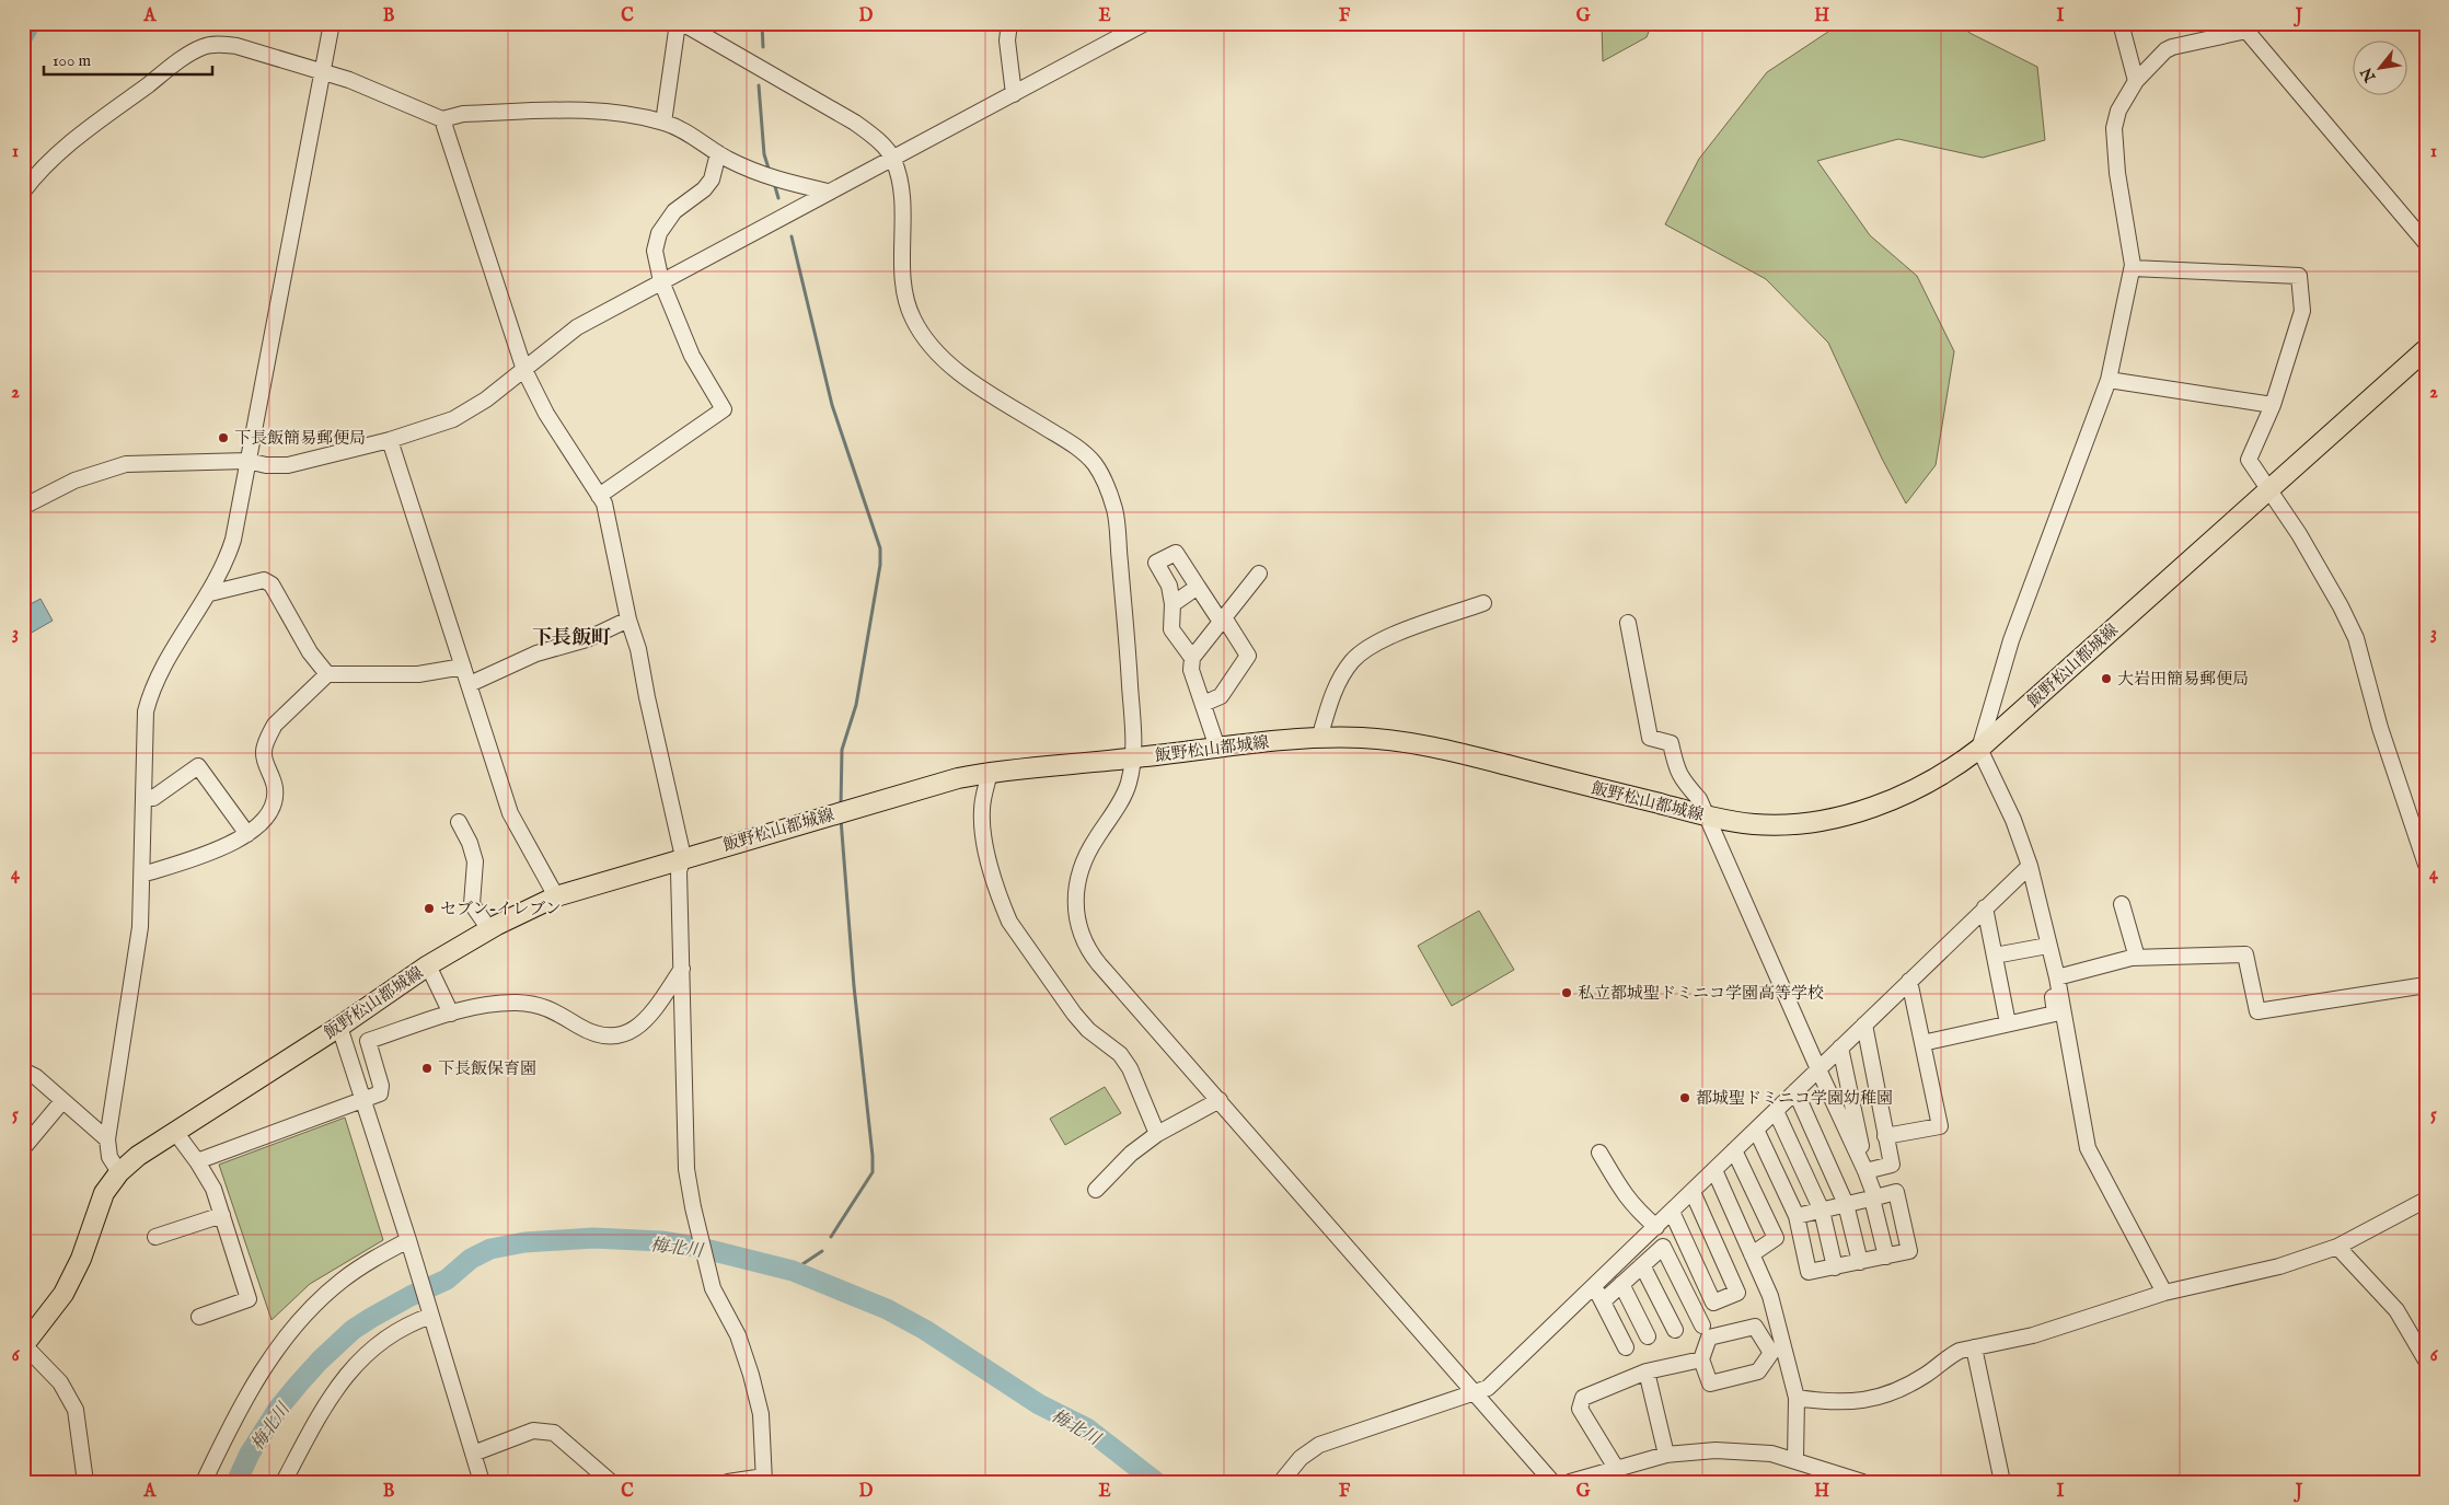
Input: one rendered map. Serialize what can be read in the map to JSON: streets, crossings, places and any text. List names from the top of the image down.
{
  "streets": {
    "main road": ["飯野松山都城線"]
  },
  "districts": ["下長飯町"],
  "water": ["梅北川"],
  "places": [
    "下長飯簡易郵便局",
    "大岩田簡易郵便局",
    "セブン-イレブン",
    "私立都城聖ドミニコ学園高等学校",
    "下長飯保育園",
    "都城聖ドミニコ学園幼稚園"
  ],
  "scale_bar": "100 m",
  "north": "bottom left",
  "grid": {
    "columns": [
      "A",
      "B",
      "C",
      "D",
      "E",
      "F",
      "G",
      "H",
      "I",
      "J"
    ],
    "rows": [
      "1",
      "2",
      "3",
      "4",
      "5",
      "6"
    ]
  }
}
